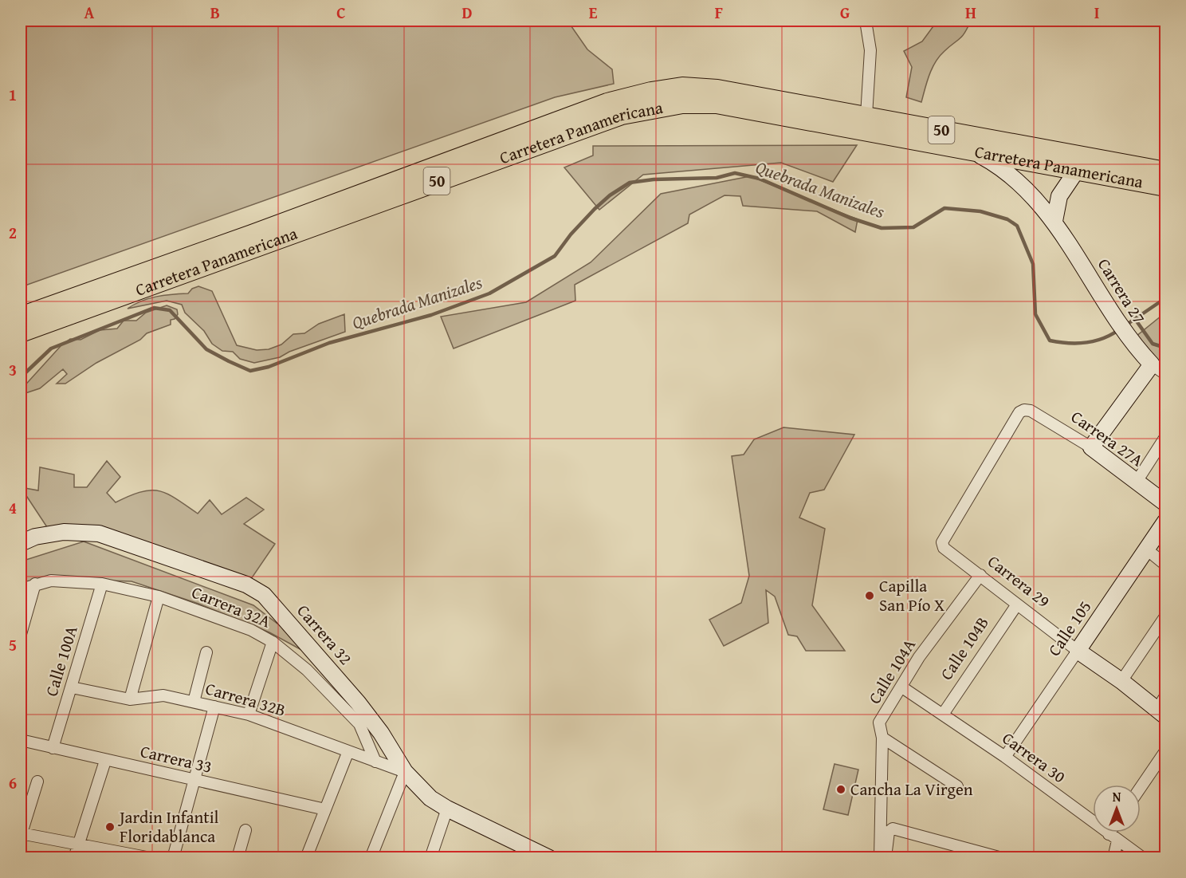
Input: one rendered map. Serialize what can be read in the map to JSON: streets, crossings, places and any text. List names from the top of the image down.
{
  "streets": {
    "highway": ["50", "Carretera Panamericana"],
    "street": [
      "Carrera 27",
      "Carrera 27A",
      "Carrera 29",
      "Carrera 32A",
      "Calle 105",
      "Carrera 32",
      "Calle 104B",
      "Calle 100A",
      "Calle 104A",
      "Carrera 32B",
      "Carrera 30",
      "Carrera 33"
    ]
  },
  "crossings": [
    ["Carretera Panamericana", "Carrera 27"],
    ["Carrera 27A", "Carrera 29"],
    ["Carrera 29", "Calle 105"],
    ["Carrera 29", "Calle 104B"],
    ["Carrera 29", "Calle 104A"],
    ["Carrera 32A", "Calle 100A"],
    ["Carrera 32A", "Carrera 32B"],
    ["Calle 105", "Carrera 30"],
    ["Carrera 32", "Carrera 32B"],
    ["Calle 104B", "Carrera 30"],
    ["Calle 100A", "Carrera 32B"],
    ["Calle 100A", "Carrera 33"],
    ["Calle 104A", "Carrera 30"]
  ],
  "water": ["Quebrada Manizales"],
  "places": ["Capilla San Pío X", "Cancha La Virgen", "Jardin Infantil Floridablanca"],
  "north": "top",
  "grid": {
    "columns": [
      "A",
      "B",
      "C",
      "D",
      "E",
      "F",
      "G",
      "H",
      "I"
    ],
    "rows": [
      "1",
      "2",
      "3",
      "4",
      "5",
      "6"
    ]
  }
}
